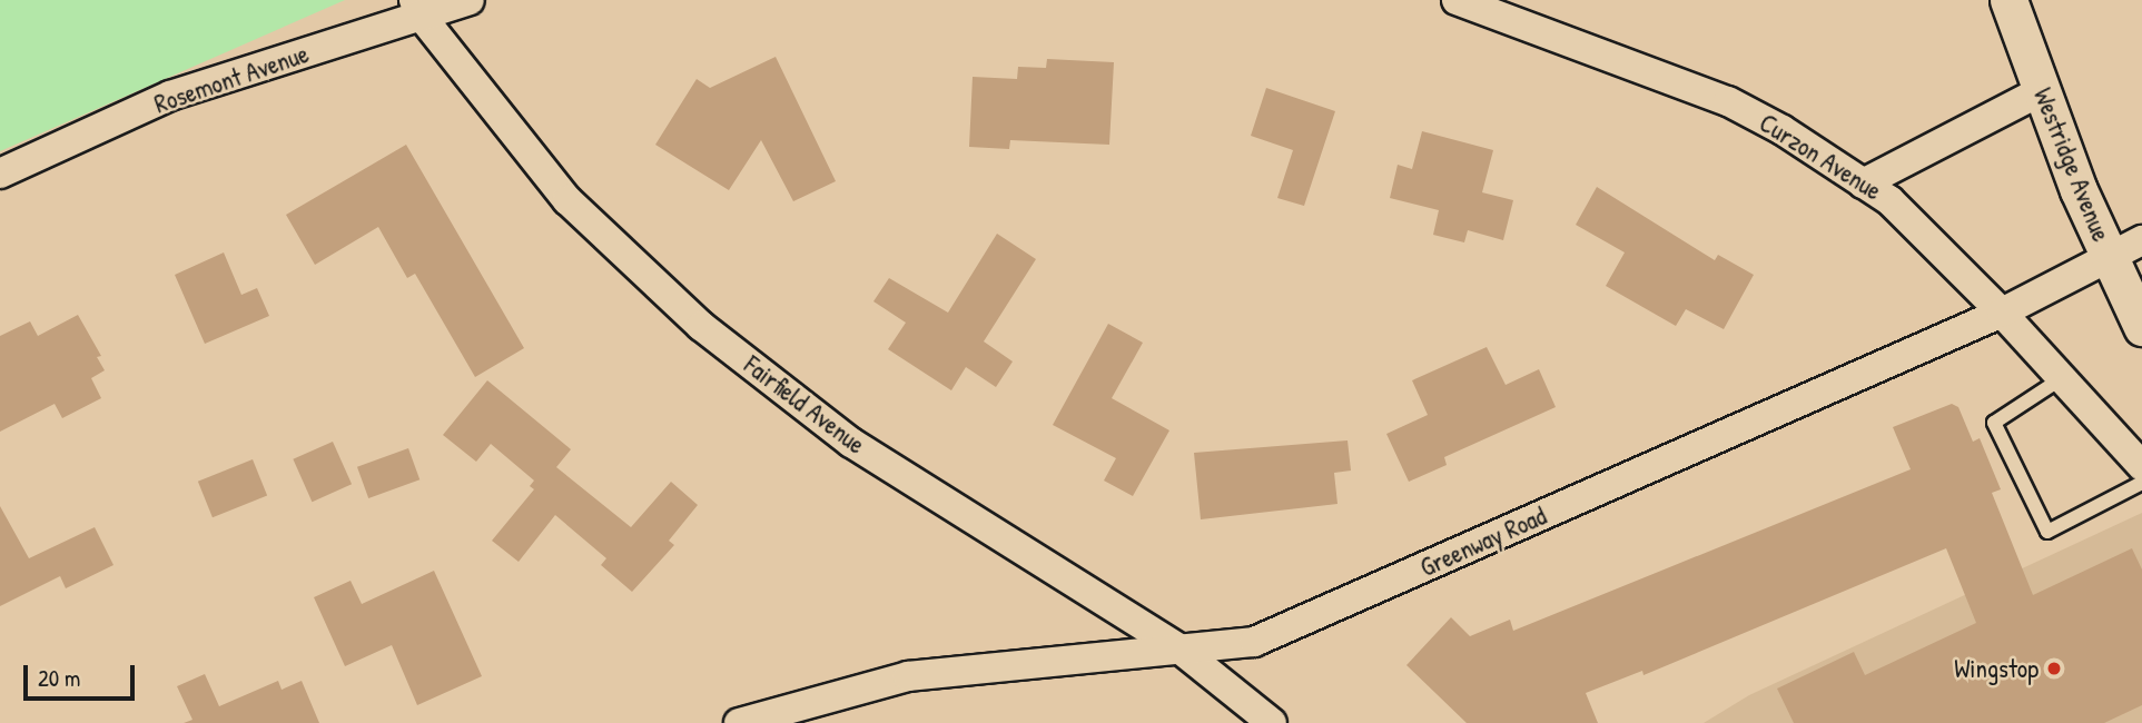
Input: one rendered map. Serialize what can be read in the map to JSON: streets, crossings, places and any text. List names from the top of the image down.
{
  "streets": {
    "street": [
      "Rosemont Avenue",
      "Curzon Avenue",
      "Westridge Avenue",
      "Fairfield Avenue",
      "Greenway Road"
    ]
  },
  "crossings": [
    ["Rosemont Avenue", "Fairfield Avenue"],
    ["Curzon Avenue", "Greenway Road"],
    ["Fairfield Avenue", "Greenway Road"]
  ],
  "places": ["Wingstop"],
  "scale_bar": "20 m"
}
